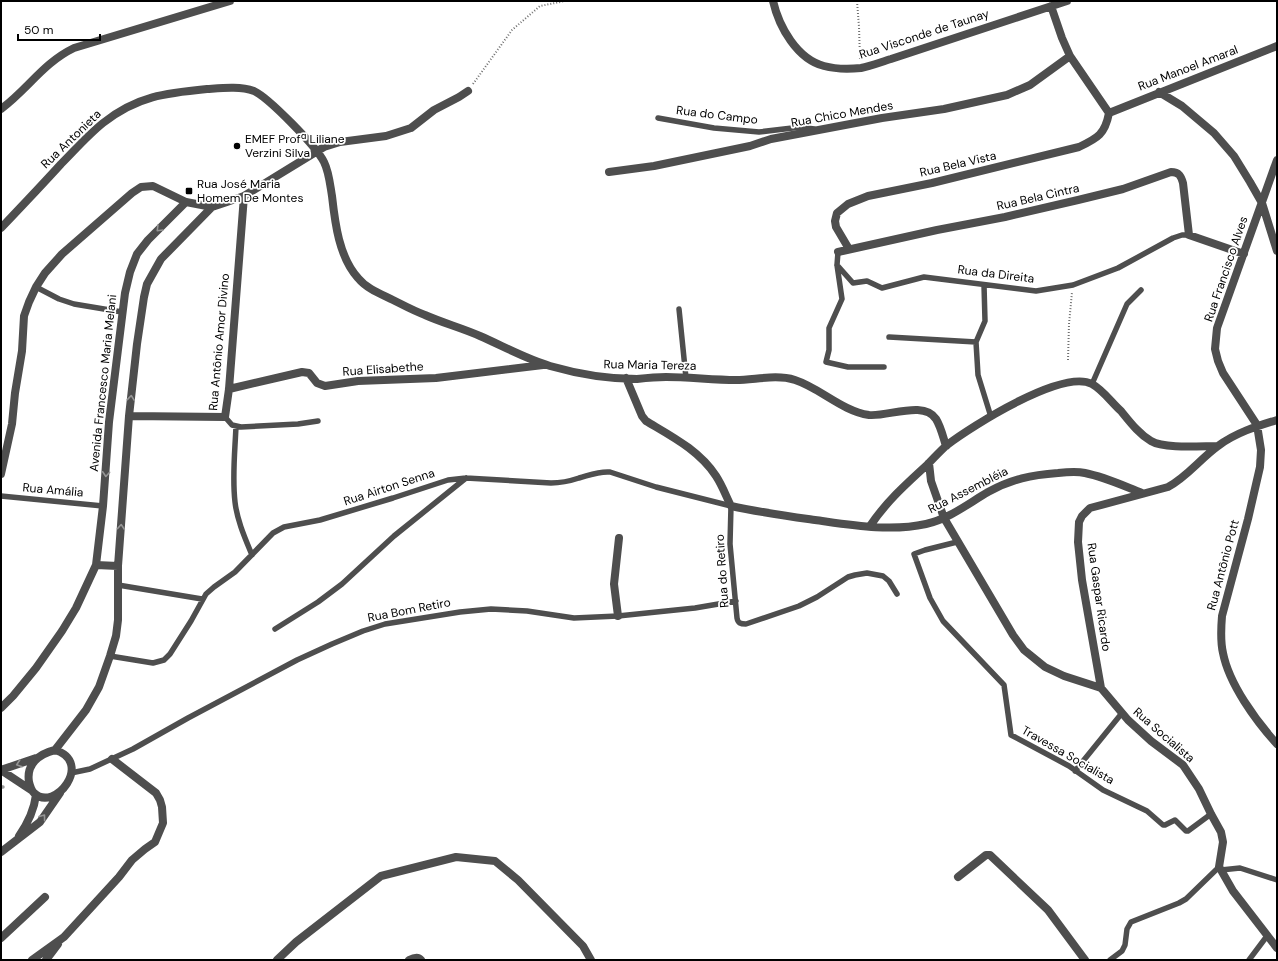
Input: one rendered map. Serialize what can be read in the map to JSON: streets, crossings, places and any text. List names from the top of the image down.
{
  "streets": {
    "street": [
      "Rua Visconde de Taunay",
      "Rua Manoel Amaral",
      "Rua Chico Mendes",
      "Rua Antonieta",
      "Rua Bela Vista",
      "Rua Bela Cintra",
      "Rua Francisco Alves",
      "Rua Antônio Amor Divino",
      "Rua Maria Tereza",
      "Rua Elisabethe",
      "Avenida Francesco Maria Melani",
      "Rua Assembléia",
      "Rua Antônio Pott",
      "Rua Gaspar Ricardo",
      "Rua Socialista"
    ],
    "lane": [
      "Rua do Campo",
      "Rua da Direita",
      "Rua Airton Senna",
      "Rua Amália",
      "Rua do Retiro",
      "Rua Bom Retiro",
      "Travessa Socialista"
    ]
  },
  "crossings": [
    ["Rua Manoel Amaral", "Rua Bela Vista"],
    ["Rua Chico Mendes", "Rua do Campo"],
    ["Rua Antonieta", "Rua Maria Tereza"],
    ["Rua Bela Vista", "Rua Bela Cintra"],
    ["Rua Bela Cintra", "Rua da Direita"],
    ["Rua Francisco Alves", "Rua Antônio Pott"],
    ["Rua Francisco Alves", "Rua Gaspar Ricardo"],
    ["Rua Antônio Amor Divino", "Rua Elisabethe"],
    ["Rua Maria Tereza", "Rua Elisabethe"],
    ["Avenida Francesco Maria Melani", "Rua Amália"],
    ["Rua Airton Senna", "Rua Assembléia"],
    ["Rua Airton Senna", "Rua do Retiro"],
    ["Rua Assembléia", "Rua do Retiro"],
    ["Rua Assembléia", "Rua Gaspar Ricardo"],
    ["Rua Antônio Pott", "Rua Gaspar Ricardo"],
    ["Rua do Retiro", "Rua Bom Retiro"],
    ["Rua Gaspar Ricardo", "Rua Socialista"],
    ["Rua Socialista", "Travessa Socialista"]
  ],
  "places": {
    "other": ["EMEF Profª Liliane Verzini Silva"],
    "transit": ["Rua José Maria Homem De Montes"]
  },
  "scale_bar": "50 m"
}
